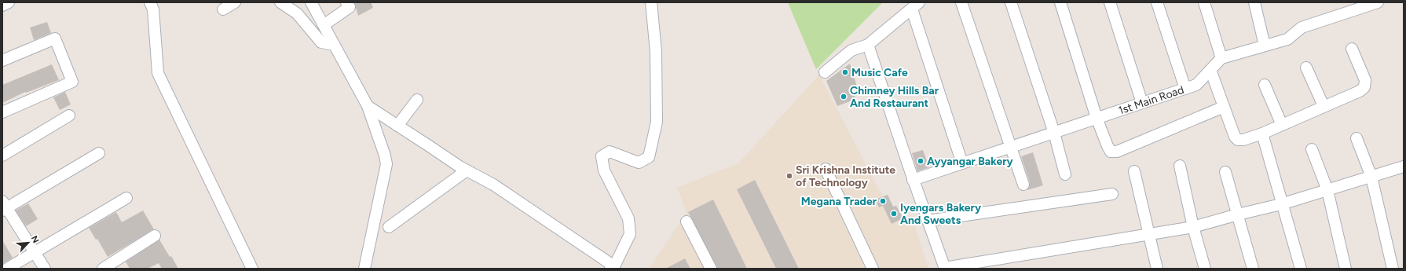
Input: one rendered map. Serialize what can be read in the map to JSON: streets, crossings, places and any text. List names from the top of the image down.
{
  "streets": {
    "street": ["1st Main Road"]
  },
  "places": [
    "Music Cafe",
    "Chimney Hills Bar And Restaurant",
    "Ayyangar Bakery",
    "Sri Krishna Institute of Technology",
    "Megana Trader",
    "Iyengars Bakery And Sweets"
  ],
  "north": "top right"
}
